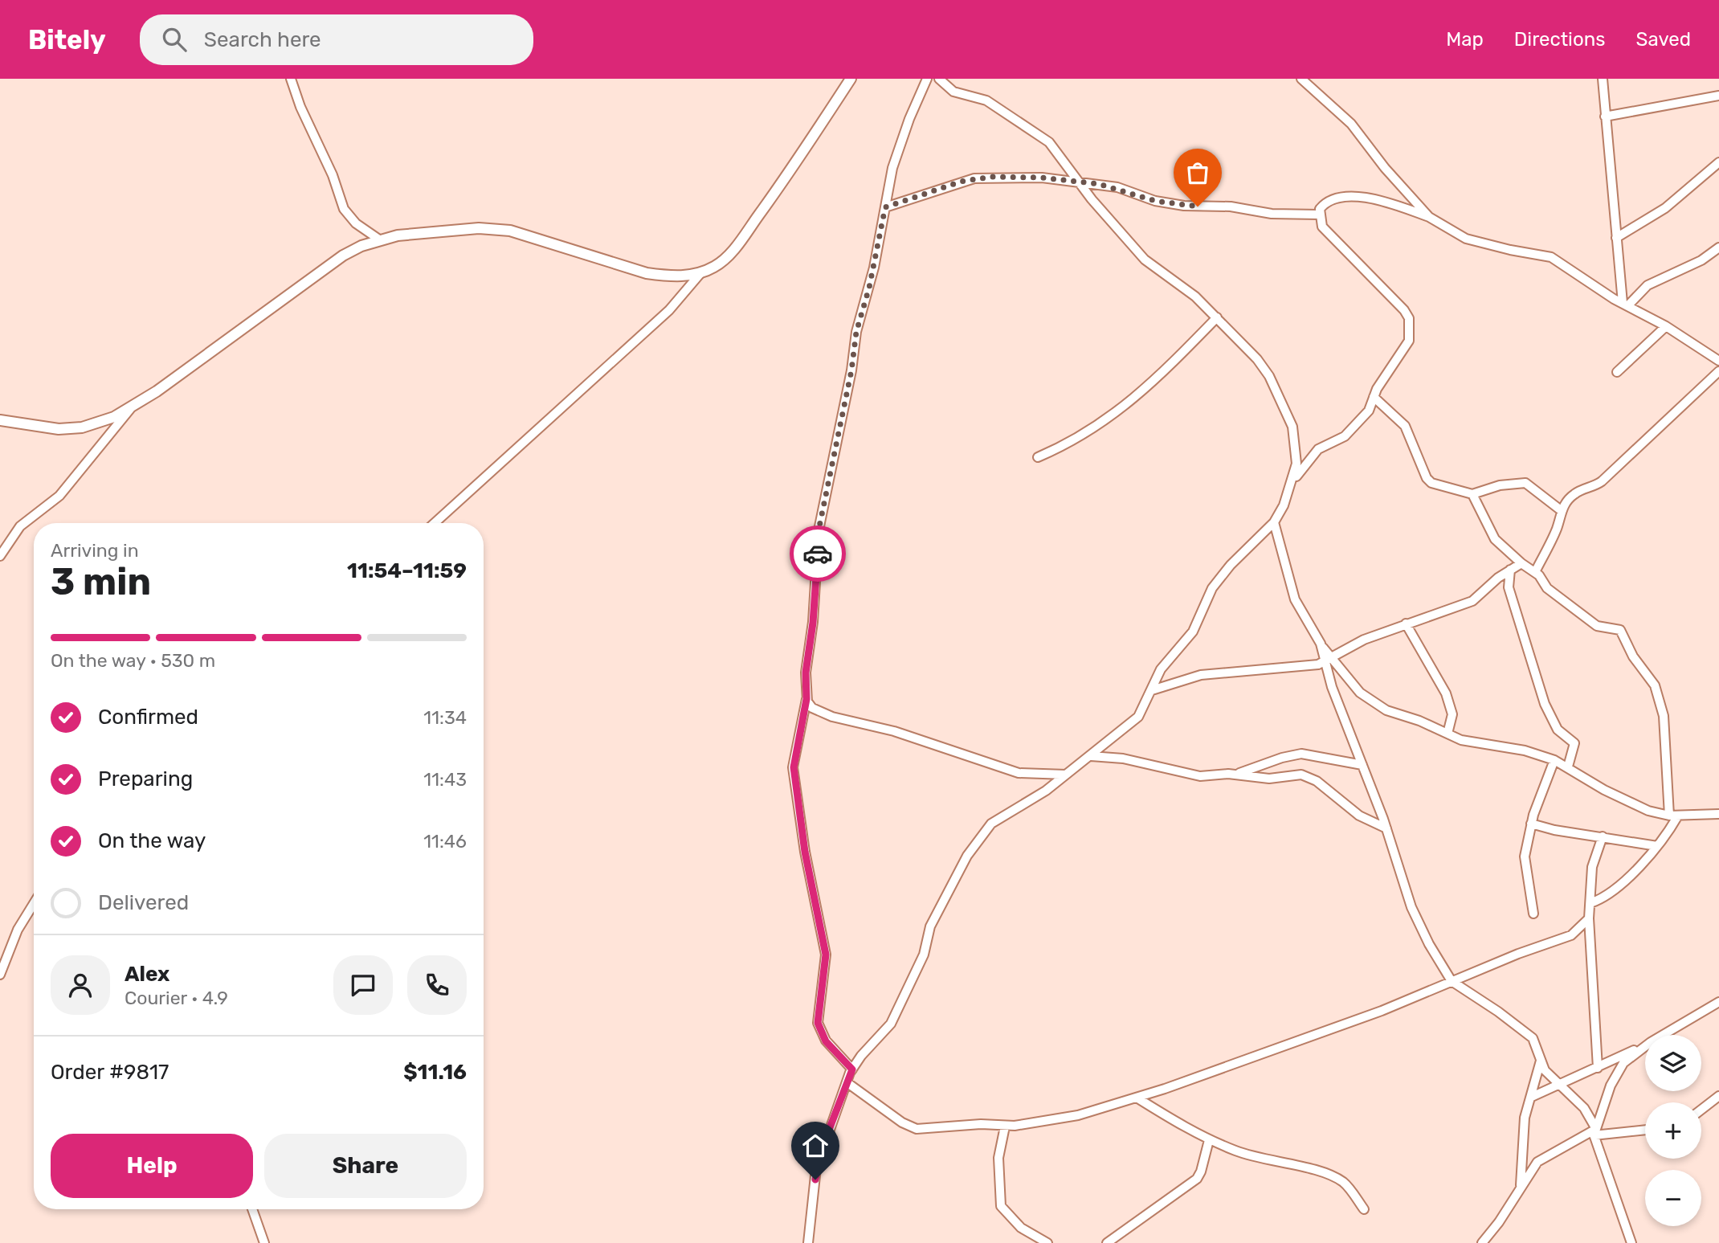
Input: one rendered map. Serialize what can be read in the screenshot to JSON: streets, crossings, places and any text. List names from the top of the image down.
{
  "page": {
    "header": "Bitely",
    "search": "Search here",
    "nav": ["Map", "Directions", "Saved"],
    "heading": ["3 min", "Arriving in", "11:54–11:59"],
    "panel": [
      "Alex",
      "Courier · 4.9",
      "Order #9817",
      "$11.16"
    ],
    "bar": "On the way · 530 m",
    "list": [
      ["Confirmed", "11:34"],
      ["Preparing", "11:43"],
      ["On the way", "11:46"],
      "Delivered"
    ],
    "map_buttons": ["+", "−"],
    "buttons": ["Help", "Share"]
  }
}
